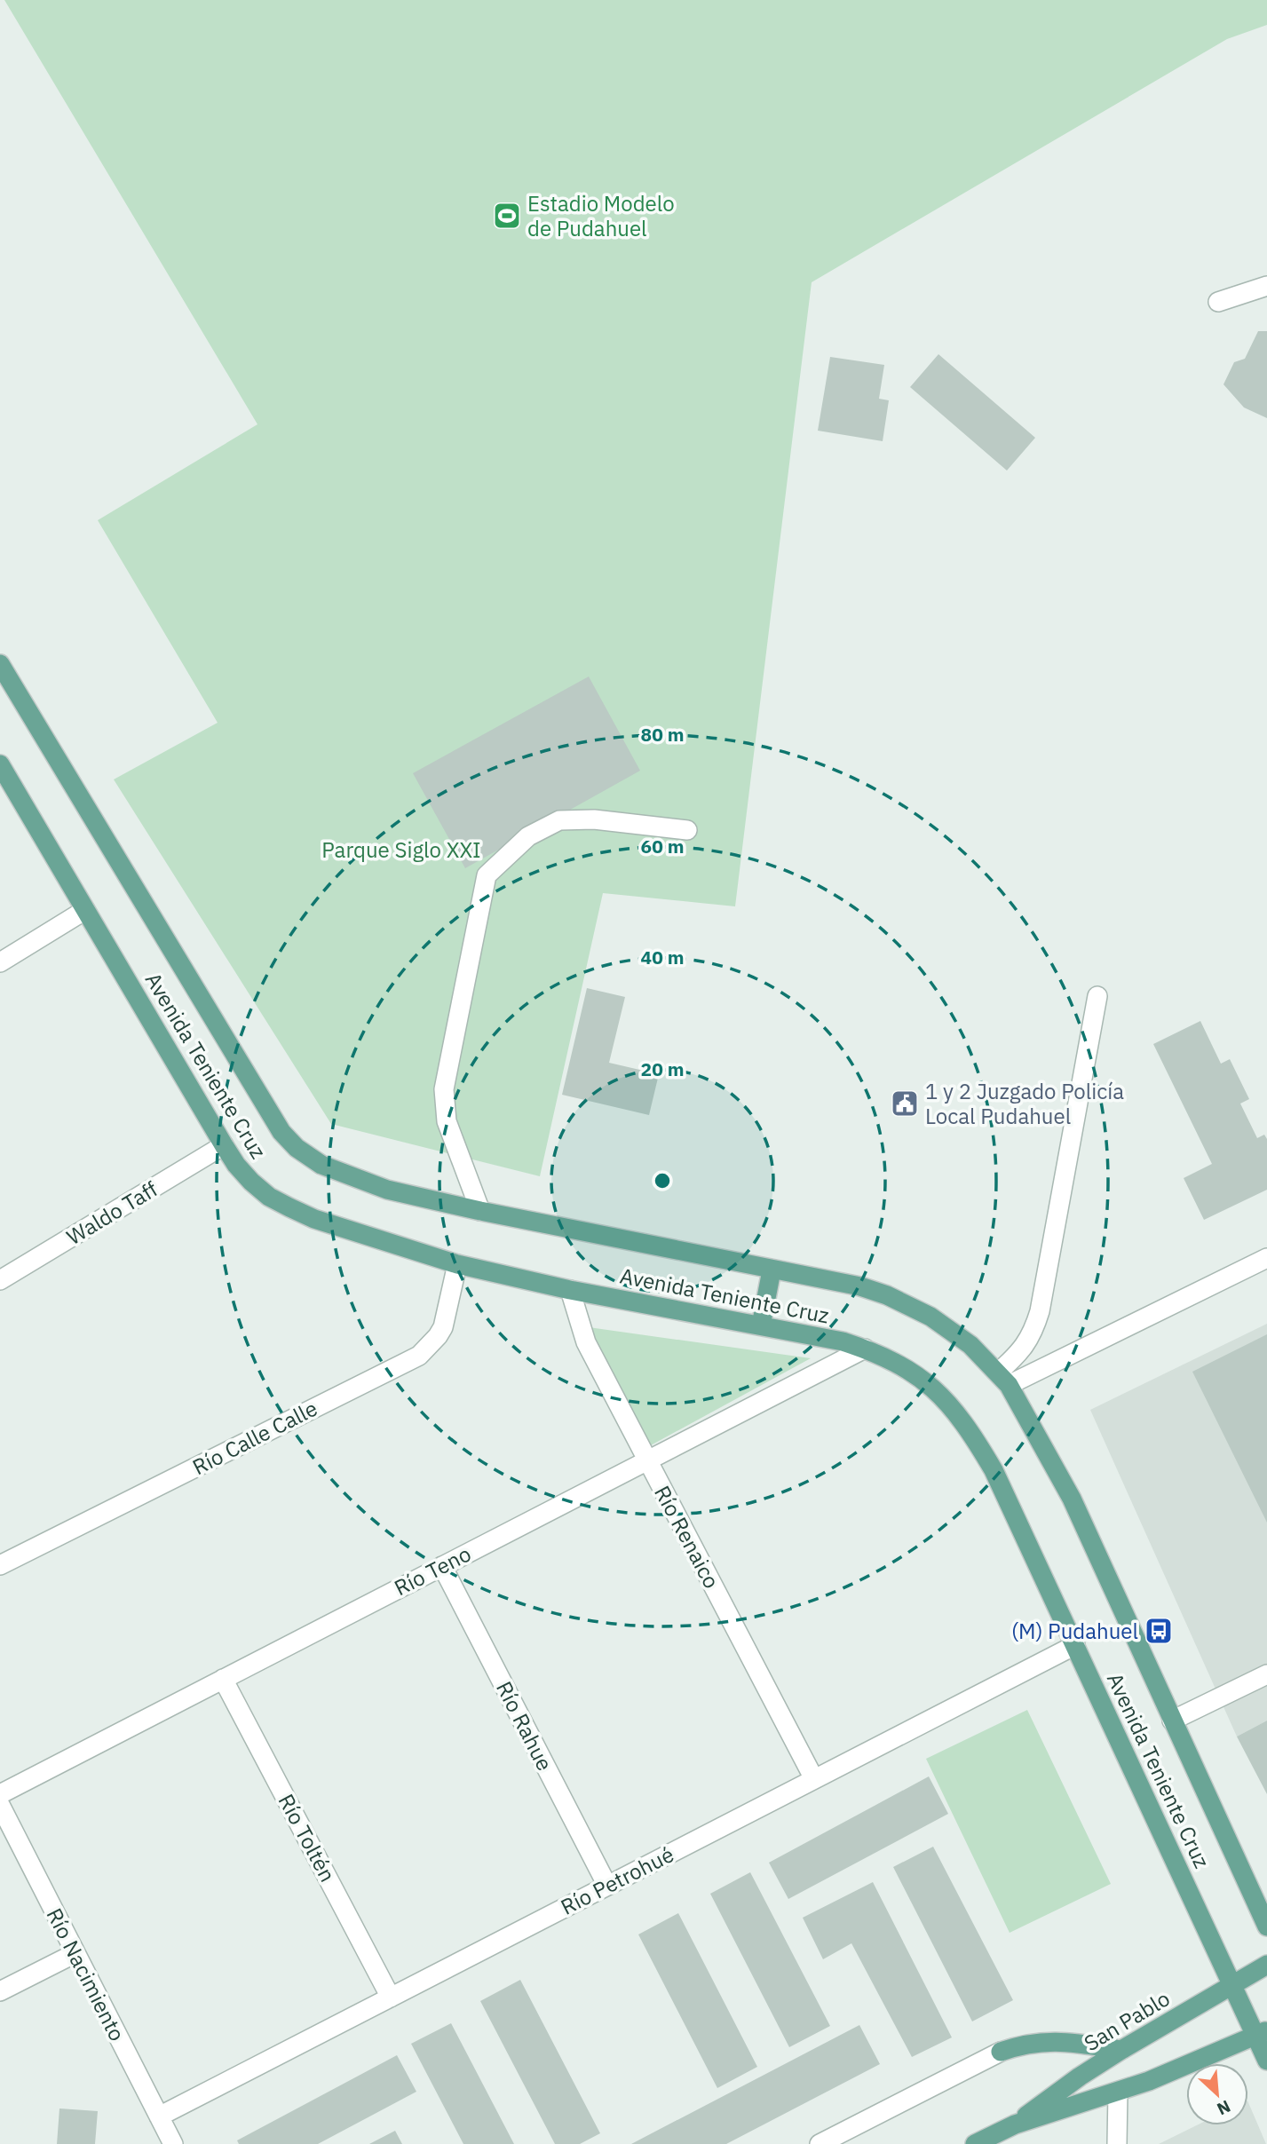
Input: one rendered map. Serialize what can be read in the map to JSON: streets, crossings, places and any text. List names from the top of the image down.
{
  "streets": {
    "main road": ["Avenida Teniente Cruz", "San Pablo"],
    "street": [
      "Waldo Taff",
      "Río Calle Calle",
      "Río Renaico",
      "Río Teno",
      "Río Rahue",
      "Río Toltén",
      "Río Petrohué",
      "Río Nacimiento"
    ]
  },
  "crossings": [
    ["Avenida Teniente Cruz", "Waldo Taff"],
    ["Avenida Teniente Cruz", "Río Calle Calle"],
    ["Avenida Teniente Cruz", "Río Renaico"],
    ["Avenida Teniente Cruz", "Río Teno"],
    ["Avenida Teniente Cruz", "Río Petrohué"],
    ["Avenida Teniente Cruz", "San Pablo"],
    ["Río Renaico", "Río Teno"],
    ["Río Renaico", "Río Petrohué"],
    ["Río Teno", "Río Rahue"],
    ["Río Teno", "Río Toltén"],
    ["Río Rahue", "Río Petrohué"],
    ["Río Toltén", "Río Petrohué"],
    ["Río Petrohué", "Río Nacimiento"]
  ],
  "parks": ["Parque Siglo XXI"],
  "places": {
    "sports": ["Estadio Modelo de Pudahuel"],
    "public building": ["1 y 2 Juzgado Policía Local Pudahuel"],
    "bus stop": ["(M) Pudahuel"]
  },
  "north": "bottom right",
  "rings": [
    "80 m",
    "60 m",
    "40 m",
    "20 m"
  ]
}
